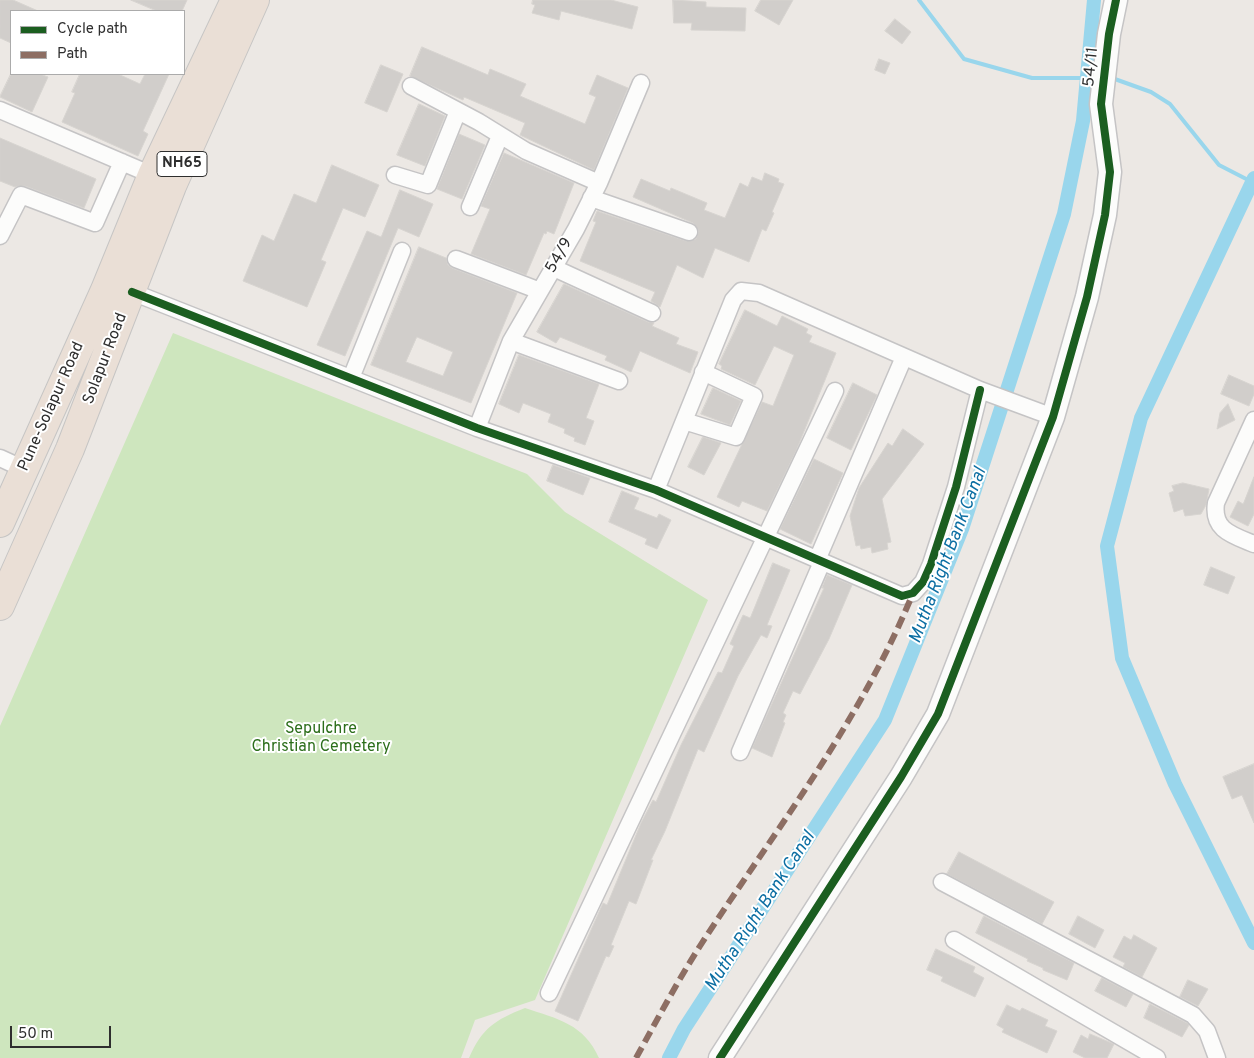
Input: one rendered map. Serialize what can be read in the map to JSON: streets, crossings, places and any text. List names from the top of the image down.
{
  "streets": {
    "highway": ["NH65", "Solapur Road", "Pune-Solapur Road"],
    "street": ["54/11", "54/9"]
  },
  "crossings": [
    ["Solapur Road", "Pune-Solapur Road"]
  ],
  "water": ["Mutha Right Bank Canal"],
  "parks": ["Sepulchre Christian Cemetery"],
  "legend": ["Cycle path", "Path"],
  "scale_bar": "50 m"
}
